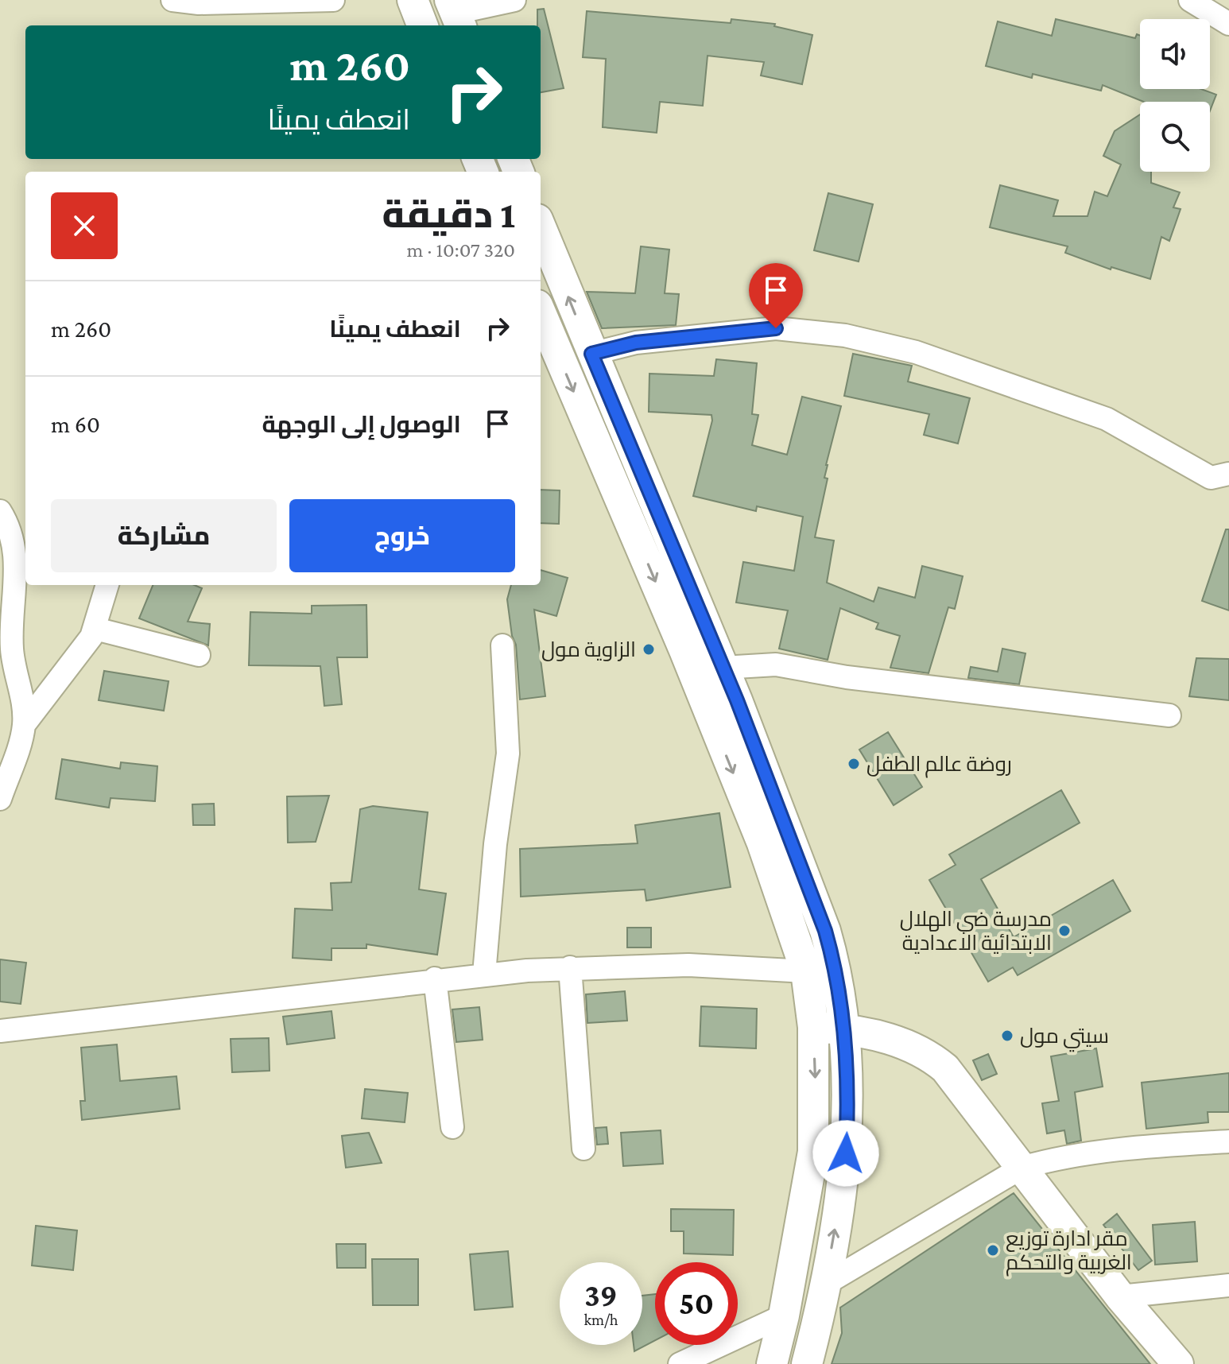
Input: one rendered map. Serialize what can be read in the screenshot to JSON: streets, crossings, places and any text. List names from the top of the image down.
{
  "places": [
    "الزاوية مول",
    "روضة عالم الطفل",
    "مدرسة ضي الهلال الابتدائية الاعدادية",
    "سيتي مول",
    "مقر ادارة توزيع الغربية والتحكم"
  ],
  "page": {
    "turn": ["260 m", "انعطف يمينًا"],
    "heading": ["1 دقيقة", "320 m · 10:07"],
    "list": [
      {
        "name": "انعطف يمينًا",
        "value": "260 m"
      },
      {
        "name": "الوصول إلى الوجهة",
        "value": "60 m"
      }
    ],
    "buttons": ["خروج", "مشاركة"],
    "speed": "39 km/h",
    "limit": "50"
  }
}
